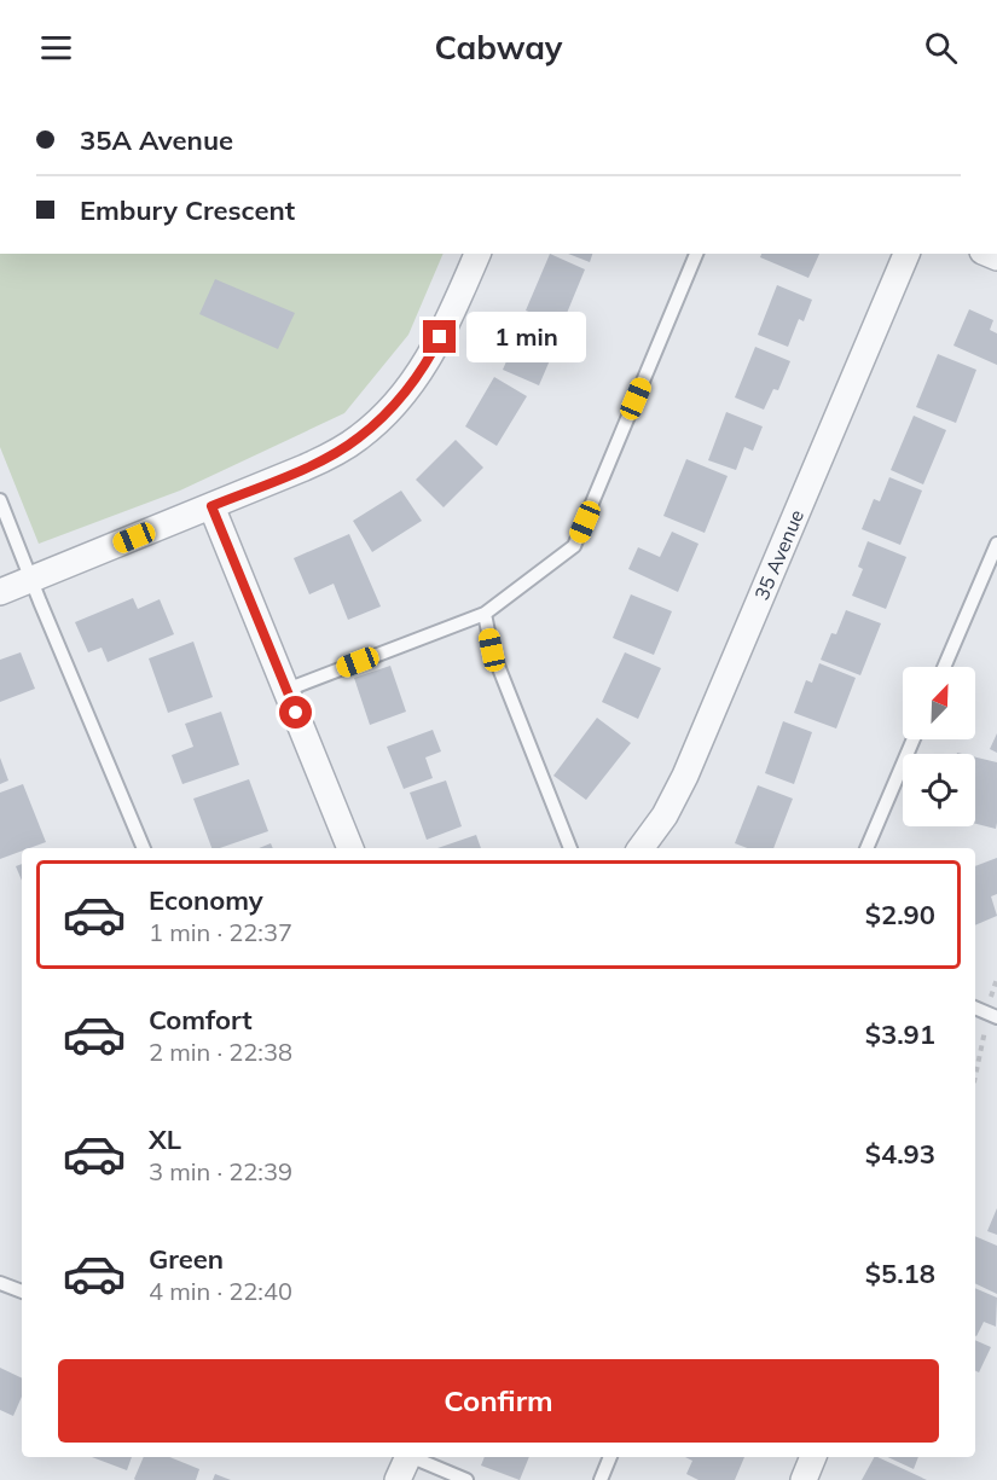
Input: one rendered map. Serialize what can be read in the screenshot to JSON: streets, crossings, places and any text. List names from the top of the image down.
{
  "streets": {
    "street": ["35 Avenue"]
  },
  "north": "top right",
  "page": {
    "header": "Cabway",
    "banner": ["35A Avenue", "Embury Crescent"],
    "bubble": "1 min",
    "list": [
      {
        "name": "Economy",
        "note": "1 min · 22:37",
        "value": "$2.90"
      },
      {
        "name": "Comfort",
        "note": "2 min · 22:38",
        "value": "$3.91"
      },
      {
        "name": "XL",
        "note": "3 min · 22:39",
        "value": "$4.93"
      },
      {
        "name": "Green",
        "note": "4 min · 22:40",
        "value": "$5.18"
      }
    ],
    "buttons": "Confirm"
  }
}
